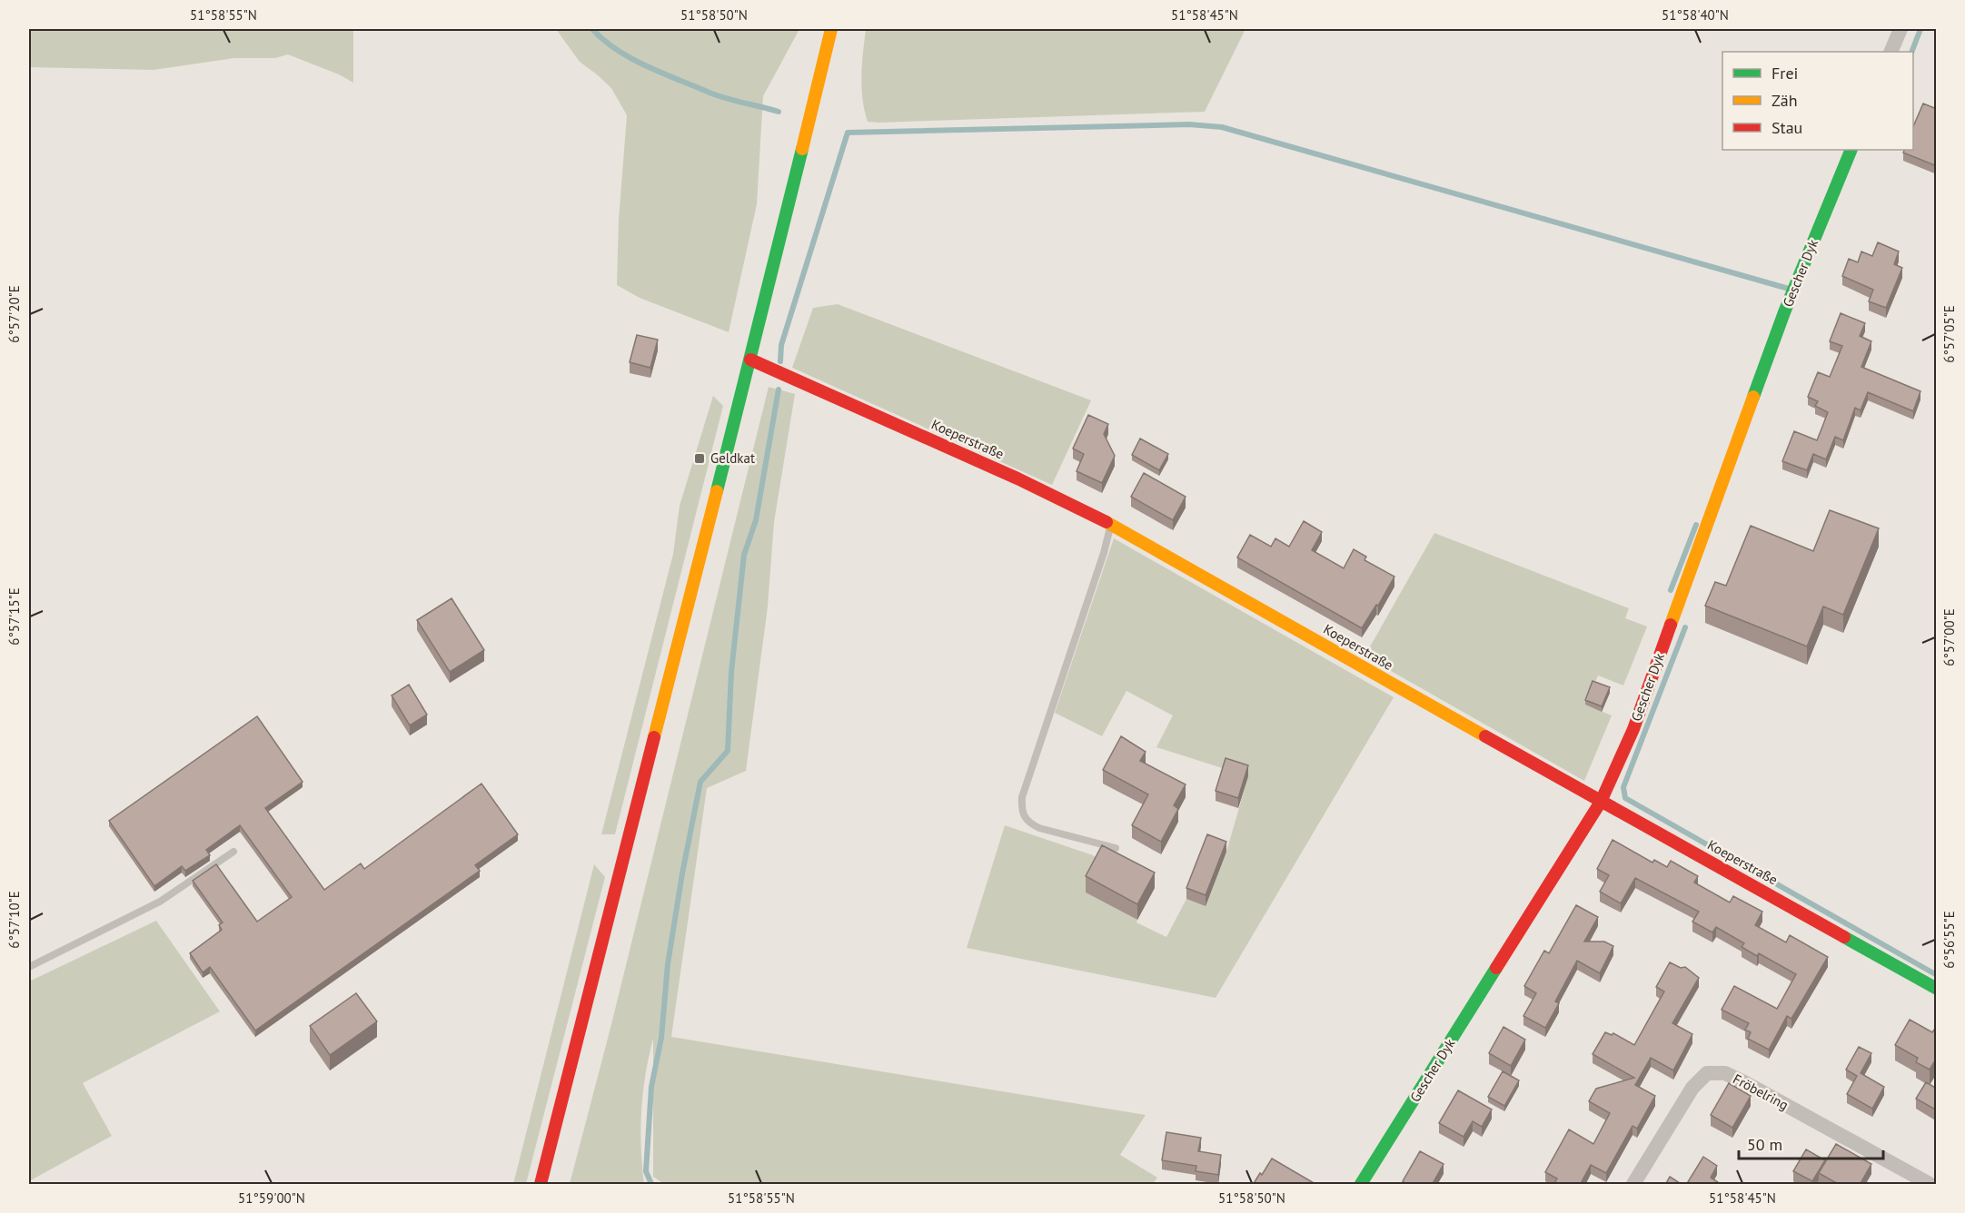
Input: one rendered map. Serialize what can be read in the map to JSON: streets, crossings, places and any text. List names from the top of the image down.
{
  "streets": {
    "street": ["Gescher Dyk", "Koeperstraße", "Fröbelring"]
  },
  "crossings": [
    ["Gescher Dyk", "Koeperstraße"]
  ],
  "places": {
    "transit": ["Geldkat"]
  },
  "legend": ["Frei", "Zäh", "Stau"],
  "scale_bar": "50 m",
  "coordinates": [
    "51°58'55\"N",
    "51°58'50\"N",
    "51°58'45\"N",
    "51°58'40\"N",
    "6°57'20\"E",
    "6°57'05\"E",
    "6°57'15\"E",
    "6°57'00\"E",
    "6°57'10\"E",
    "6°56'55\"E",
    "51°59'00\"N"
  ]
}
